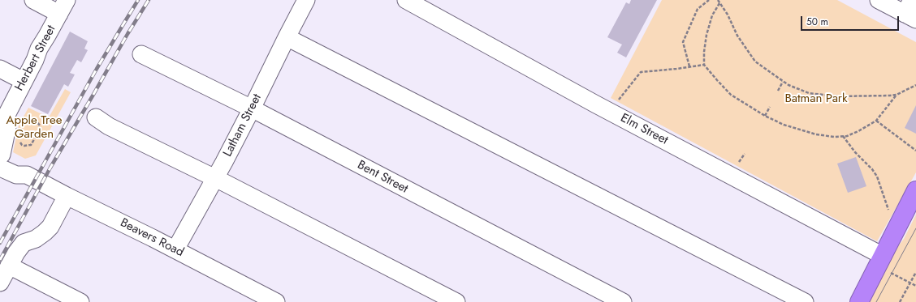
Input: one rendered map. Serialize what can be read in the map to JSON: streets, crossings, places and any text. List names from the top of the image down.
{
  "streets": {
    "street": [
      "Herbert Street",
      "Latham Street",
      "Elm Street",
      "Bent Street",
      "Beavers Road"
    ]
  },
  "crossings": [
    ["Herbert Street", "Beavers Road"],
    ["Latham Street", "Bent Street"],
    ["Latham Street", "Beavers Road"]
  ],
  "parks": ["Batman Park", "Apple Tree Garden"],
  "scale_bar": "50 m"
}
